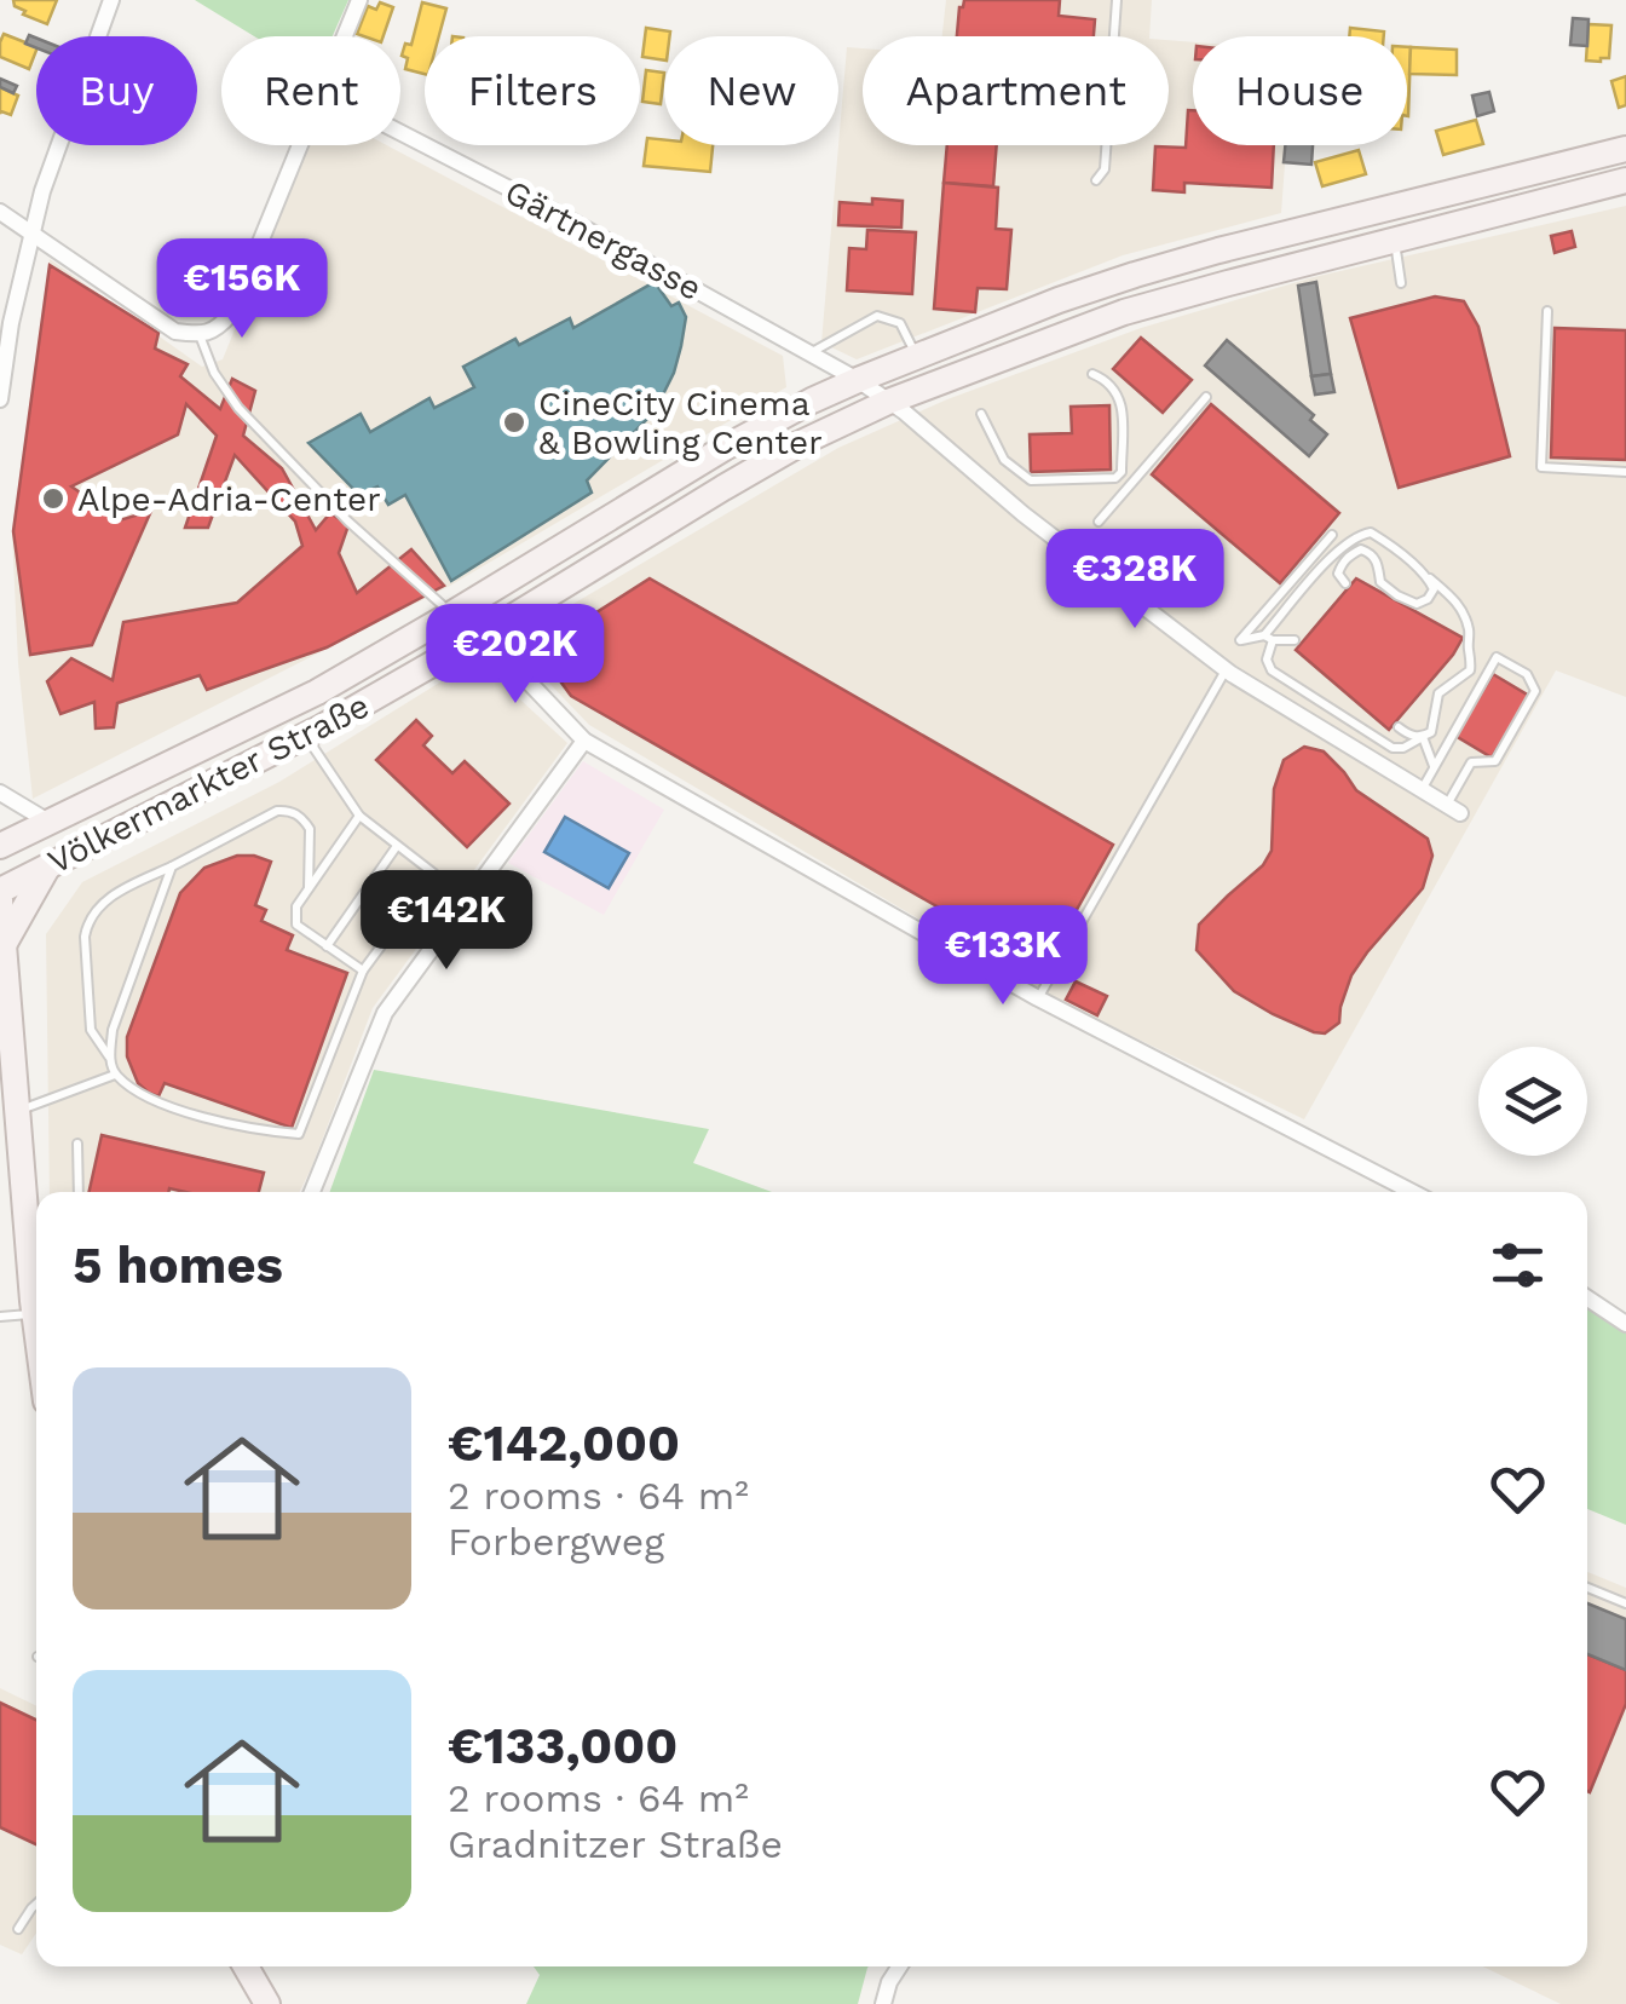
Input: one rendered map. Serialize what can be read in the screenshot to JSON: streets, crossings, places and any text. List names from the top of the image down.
{
  "streets": {
    "main road": ["Völkermarkter Straße"],
    "street": ["Gärtnergasse"]
  },
  "crossings": [
    ["Gärtnergasse", "Völkermarkter Straße"]
  ],
  "places": ["CineCity Cinema & Bowling Center", "Alpe-Adria-Center"],
  "page": {
    "chip": [
      "Buy",
      "Rent",
      "Filters",
      "New",
      "Apartment",
      "House"
    ],
    "price": [
      "€156K",
      "€328K",
      "€202K",
      "€142K",
      "€133K"
    ],
    "heading": "5 homes",
    "list": [
      {
        "name": "€142,000",
        "note": "2 rooms · 64 m² · Forbergweg"
      },
      {
        "name": "€133,000",
        "note": "2 rooms · 64 m² · Gradnitzer Straße"
      }
    ]
  }
}
